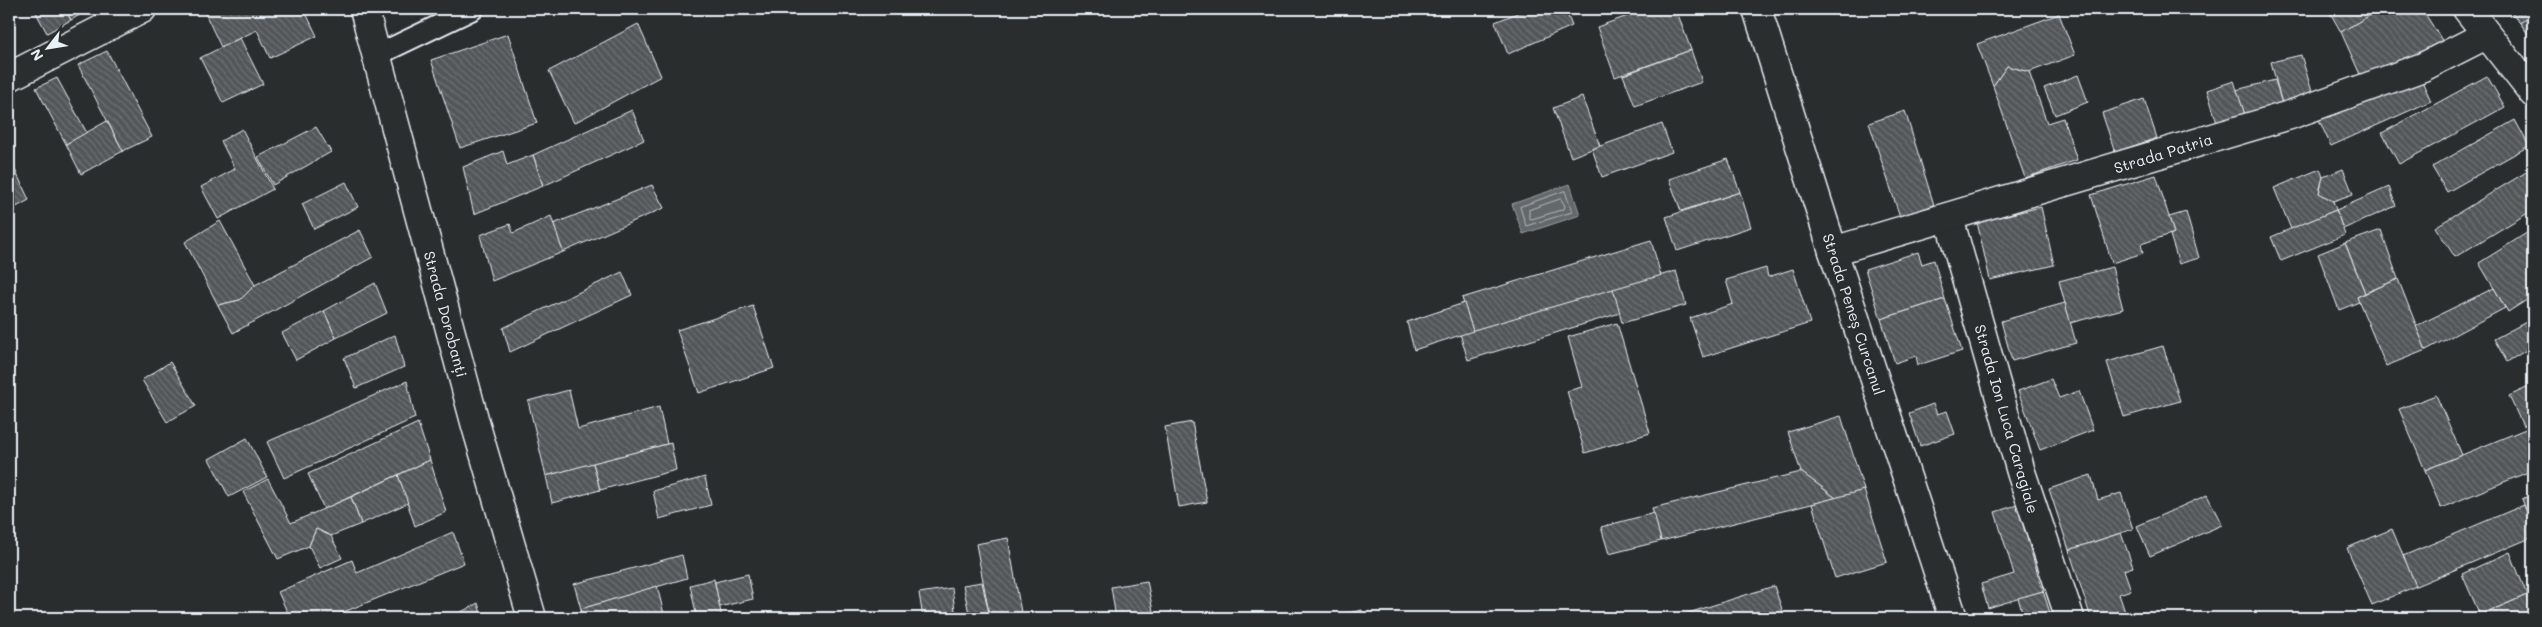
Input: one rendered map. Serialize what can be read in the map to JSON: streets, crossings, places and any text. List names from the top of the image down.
{
  "streets": {
    "street": [
      "Strada Patria",
      "Strada Dorobanți",
      "Strada Peneș Curcanul",
      "Strada Ion Luca Caragiale"
    ]
  },
  "crossings": [
    ["Strada Patria", "Strada Peneș Curcanul"],
    ["Strada Patria", "Strada Ion Luca Caragiale"]
  ],
  "north": "bottom left"
}
